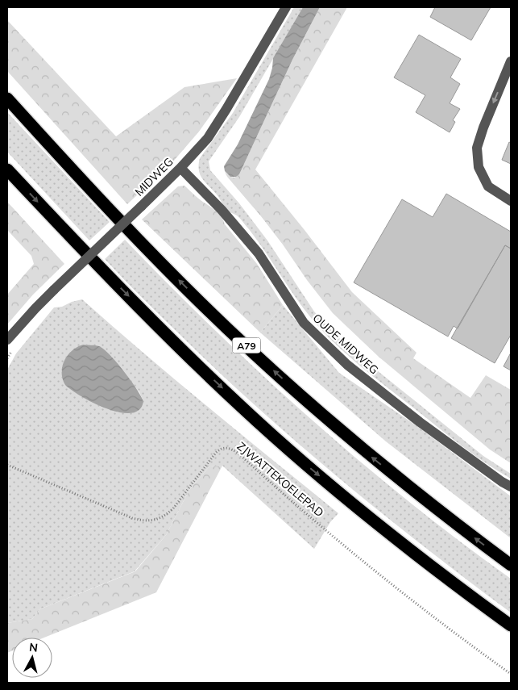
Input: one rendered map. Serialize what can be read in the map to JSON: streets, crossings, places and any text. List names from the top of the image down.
{
  "streets": {
    "highway": ["A79"],
    "street": ["MIDWEG", "OUDE MIDWEG"],
    "path": ["ZJWATTEKOELEPAD"]
  },
  "crossings": [
    ["MIDWEG", "OUDE MIDWEG"]
  ],
  "north": "top"
}
